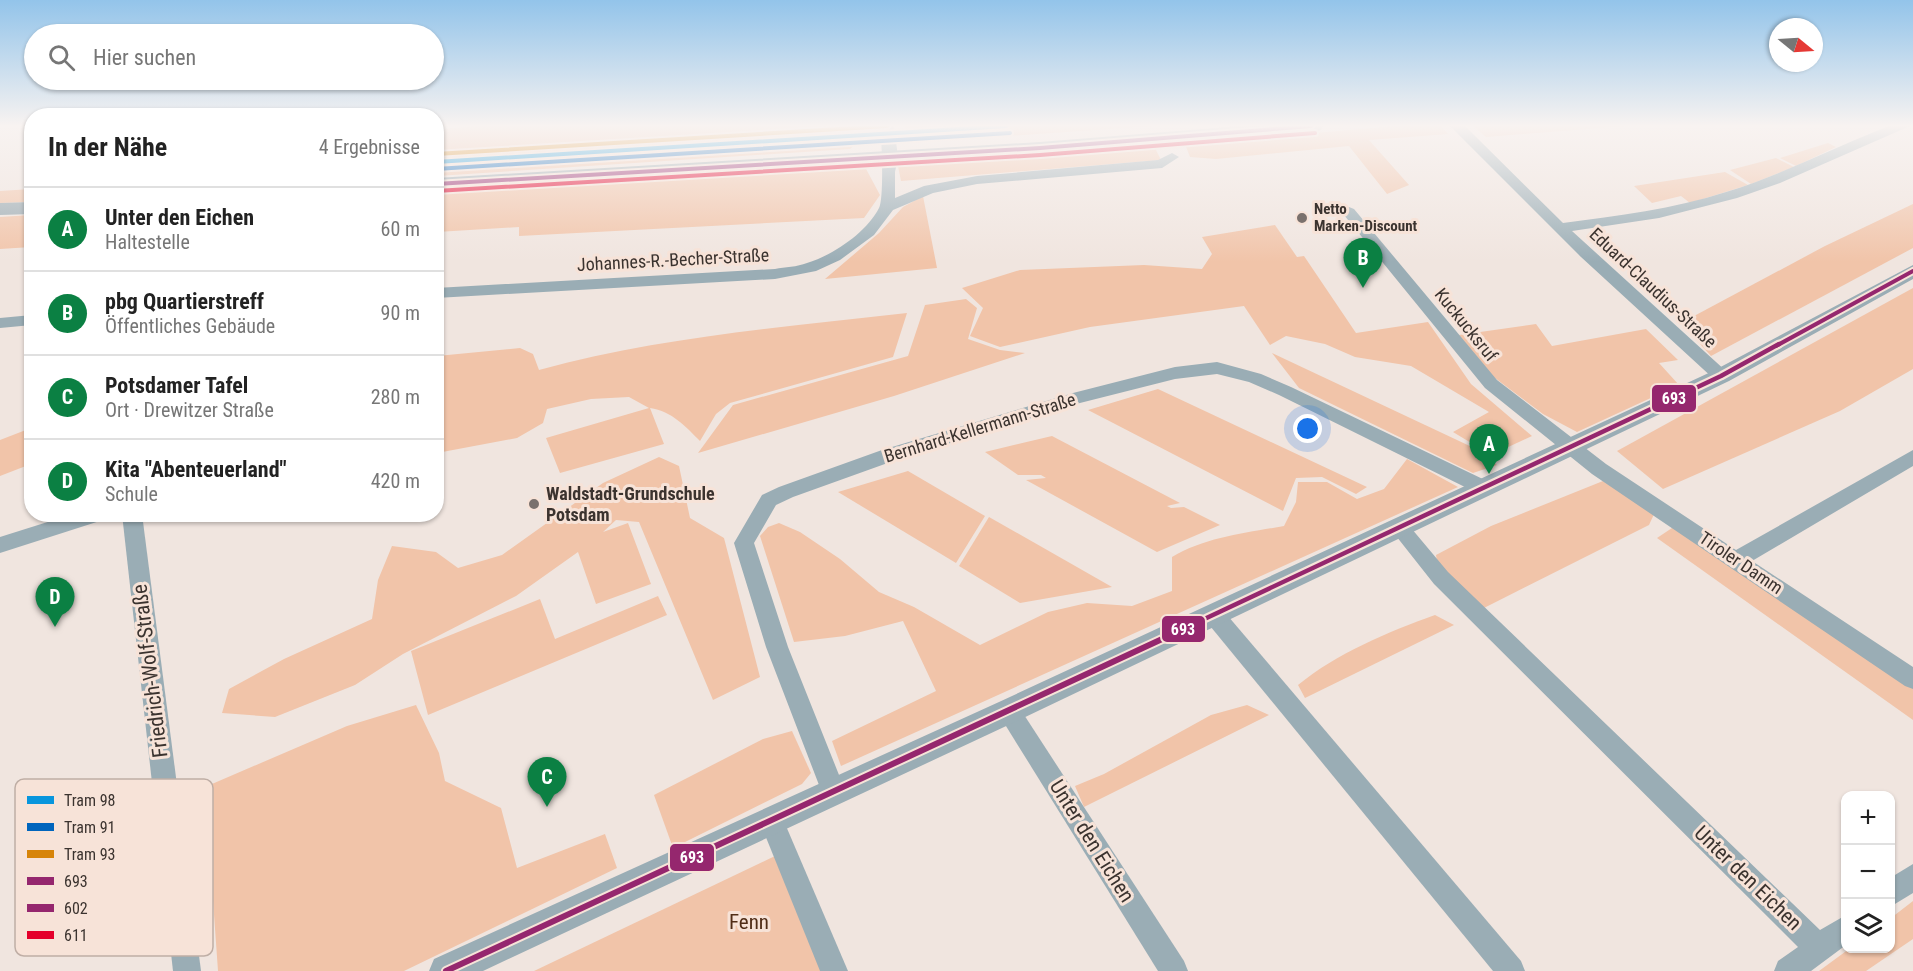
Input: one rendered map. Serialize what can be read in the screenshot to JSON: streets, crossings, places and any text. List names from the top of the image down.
{
  "streets": {
    "street": [
      "Johannes-R.-Becher-Straße",
      "Eduard-Claudius-Straße",
      "Kuckucksruf",
      "Bernhard-Kellermann-Straße",
      "Tiroler Damm",
      "Friedrich-Wolf-Straße",
      "Unter den Eichen"
    ]
  },
  "crossings": [
    ["Kuckucksruf", "Tiroler Damm"]
  ],
  "parks": ["Fenn"],
  "places": ["Netto Marken-Discount", "Waldstadt-Grundschule Potsdam"],
  "lines": ["transit line 602", "transit line 611", "transit line 693"],
  "legend": [
    "Tram 98",
    "Tram 91",
    "Tram 93",
    "693",
    "602",
    "611"
  ],
  "north": "right",
  "page": {
    "search": "Hier suchen",
    "heading": ["In der Nähe", "4 Ergebnisse"],
    "list": [
      {
        "mark": "A",
        "name": "Unter den Eichen",
        "note": "Haltestelle",
        "value": "60 m"
      },
      {
        "mark": "B",
        "name": "pbg Quartierstreff",
        "note": "Öffentliches Gebäude",
        "value": "90 m"
      },
      {
        "mark": "C",
        "name": "Potsdamer Tafel",
        "note": "Ort · Drewitzer Straße",
        "value": "280 m"
      },
      {
        "mark": "D",
        "name": "Kita \"Abenteuerland\"",
        "note": "Schule",
        "value": "420 m"
      }
    ],
    "pins": [
      "B",
      "A",
      "D",
      "C"
    ],
    "map_buttons": ["+", "−"]
  }
}
